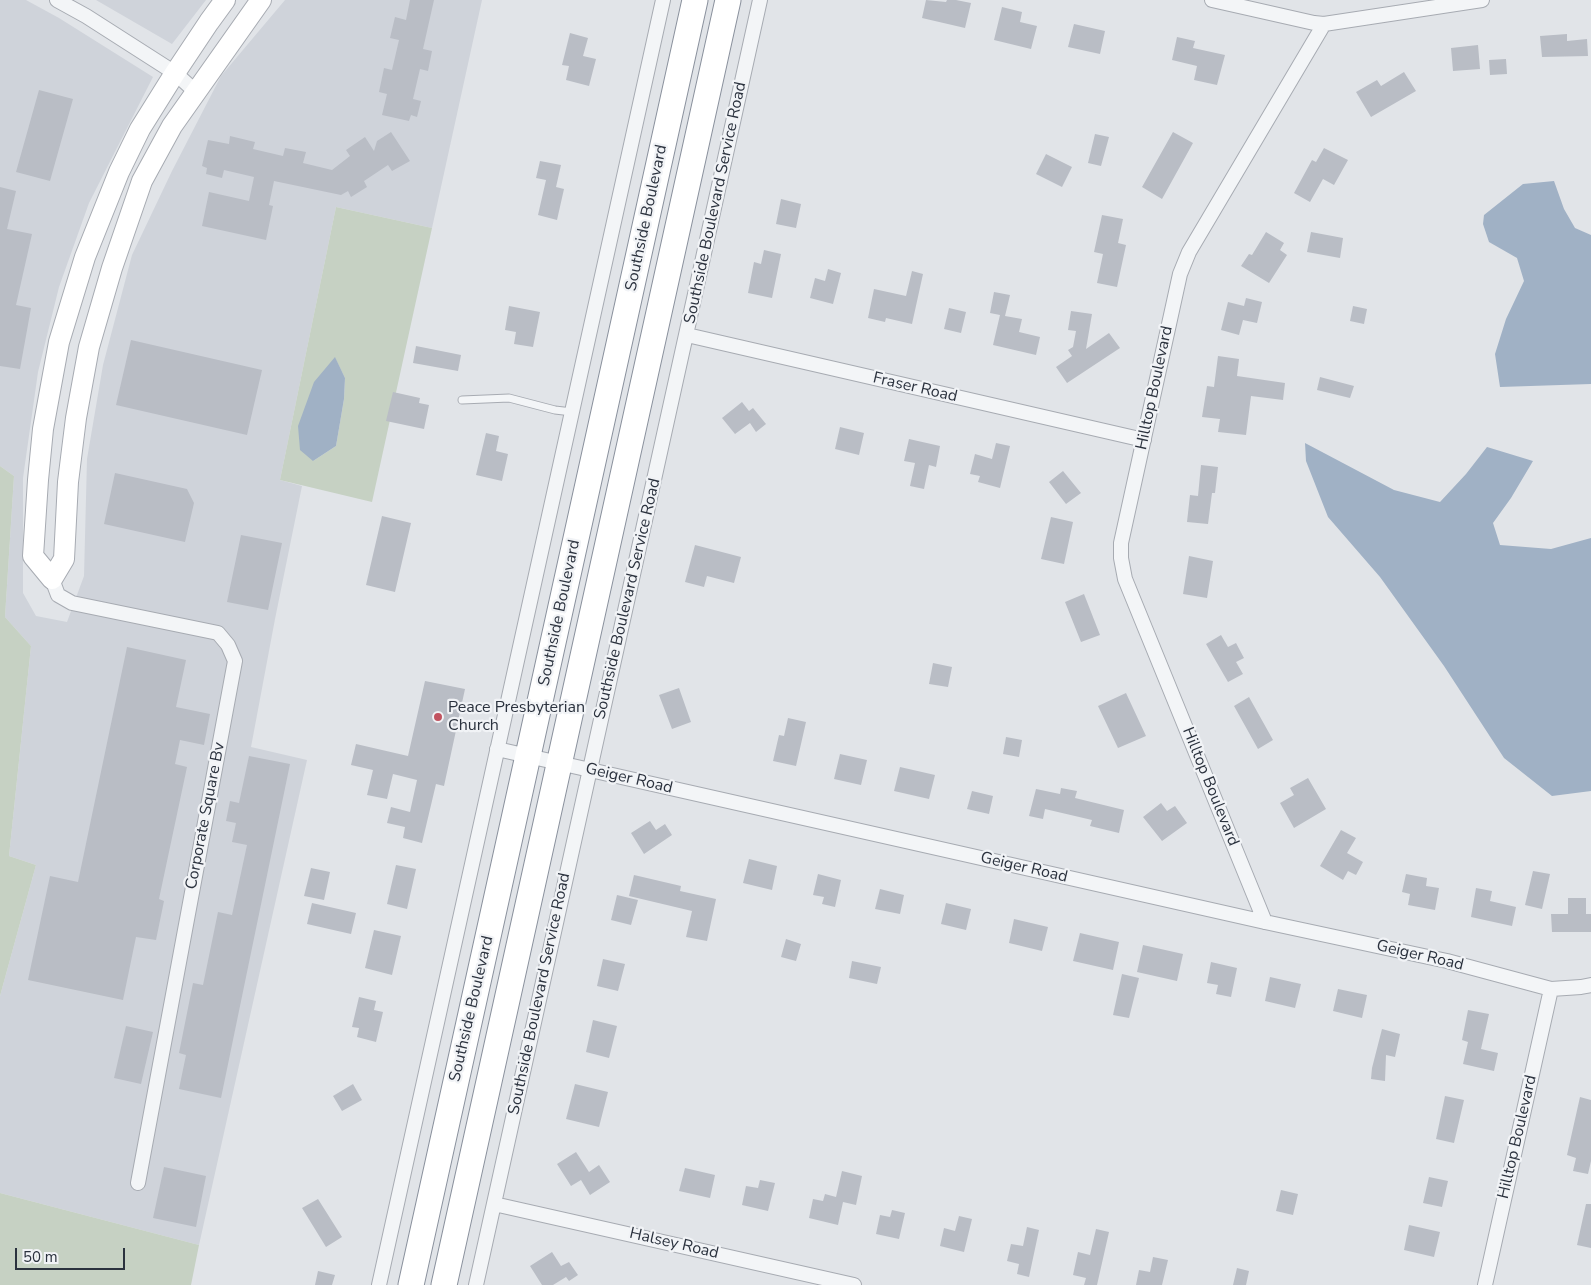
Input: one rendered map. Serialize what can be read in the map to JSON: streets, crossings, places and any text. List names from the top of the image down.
{
  "streets": {
    "highway": ["Southside Boulevard"],
    "street": [
      "Southside Boulevard Service Road",
      "Fraser Road",
      "Hilltop Boulevard",
      "Geiger Road",
      "Corporate Square Bv",
      "Halsey Road"
    ]
  },
  "crossings": [
    ["Southside Boulevard Service Road", "Fraser Road"],
    ["Southside Boulevard Service Road", "Geiger Road"],
    ["Southside Boulevard Service Road", "Halsey Road"],
    ["Southside Boulevard", "Geiger Road"],
    ["Fraser Road", "Hilltop Boulevard"],
    ["Hilltop Boulevard", "Geiger Road"]
  ],
  "places": ["Peace Presbyterian Church"],
  "scale_bar": "50 m"
}
